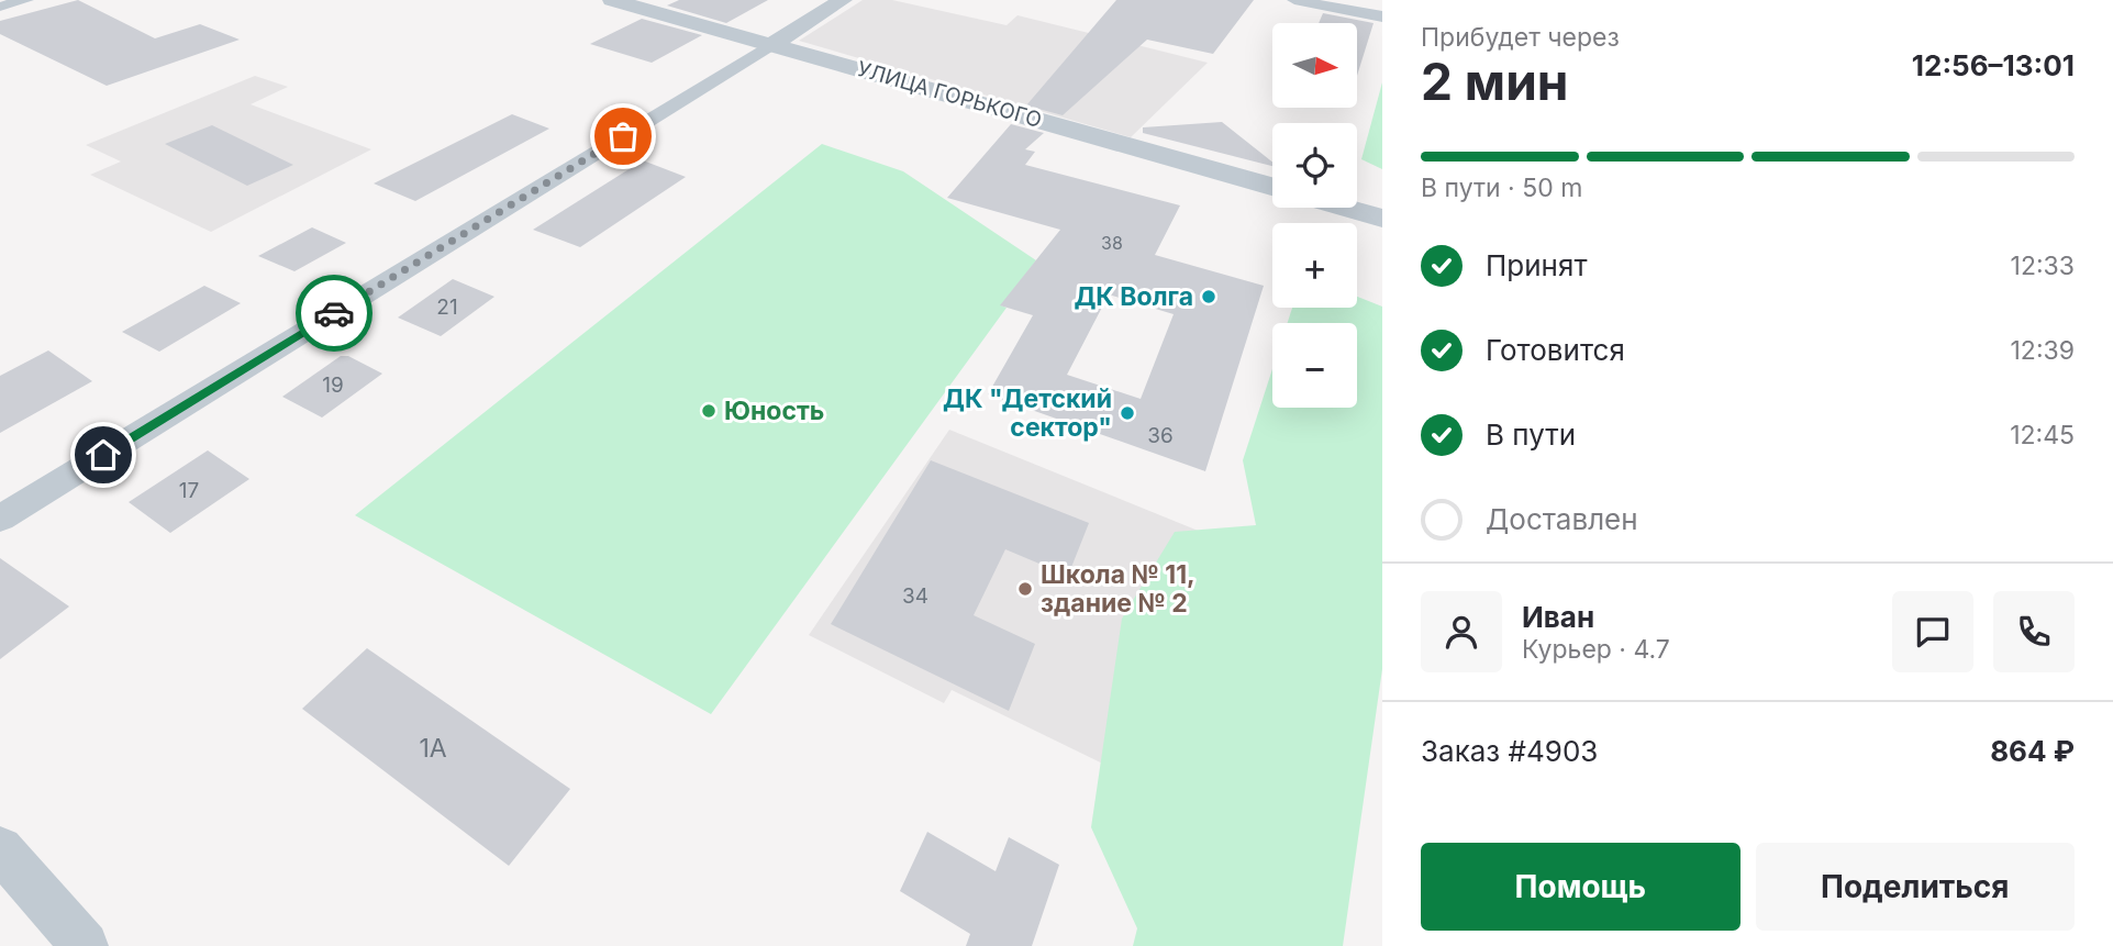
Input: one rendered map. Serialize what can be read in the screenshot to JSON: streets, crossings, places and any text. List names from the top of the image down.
{
  "streets": {
    "street": ["УЛИЦА ГОРЬКОГО"]
  },
  "places": [
    "ДК Волга",
    "Юность",
    "ДК \"Детский сектор\"",
    "Школа № 11, здание № 2"
  ],
  "house_numbers": [
    "38",
    "21",
    "19",
    "36",
    "17",
    "34",
    "1А"
  ],
  "north": "right",
  "page": {
    "heading": ["2 мин", "Прибудет через", "12:56–13:01"],
    "panel": [
      "Иван",
      "Курьер · 4.7",
      "Заказ #4903",
      "864 ₽"
    ],
    "map_buttons": ["+", "−"],
    "bar": "В пути · 50 m",
    "list": [
      ["Принят", "12:33"],
      ["Готовится", "12:39"],
      ["В пути", "12:45"],
      "Доставлен"
    ],
    "buttons": ["Помощь", "Поделиться"]
  }
}
